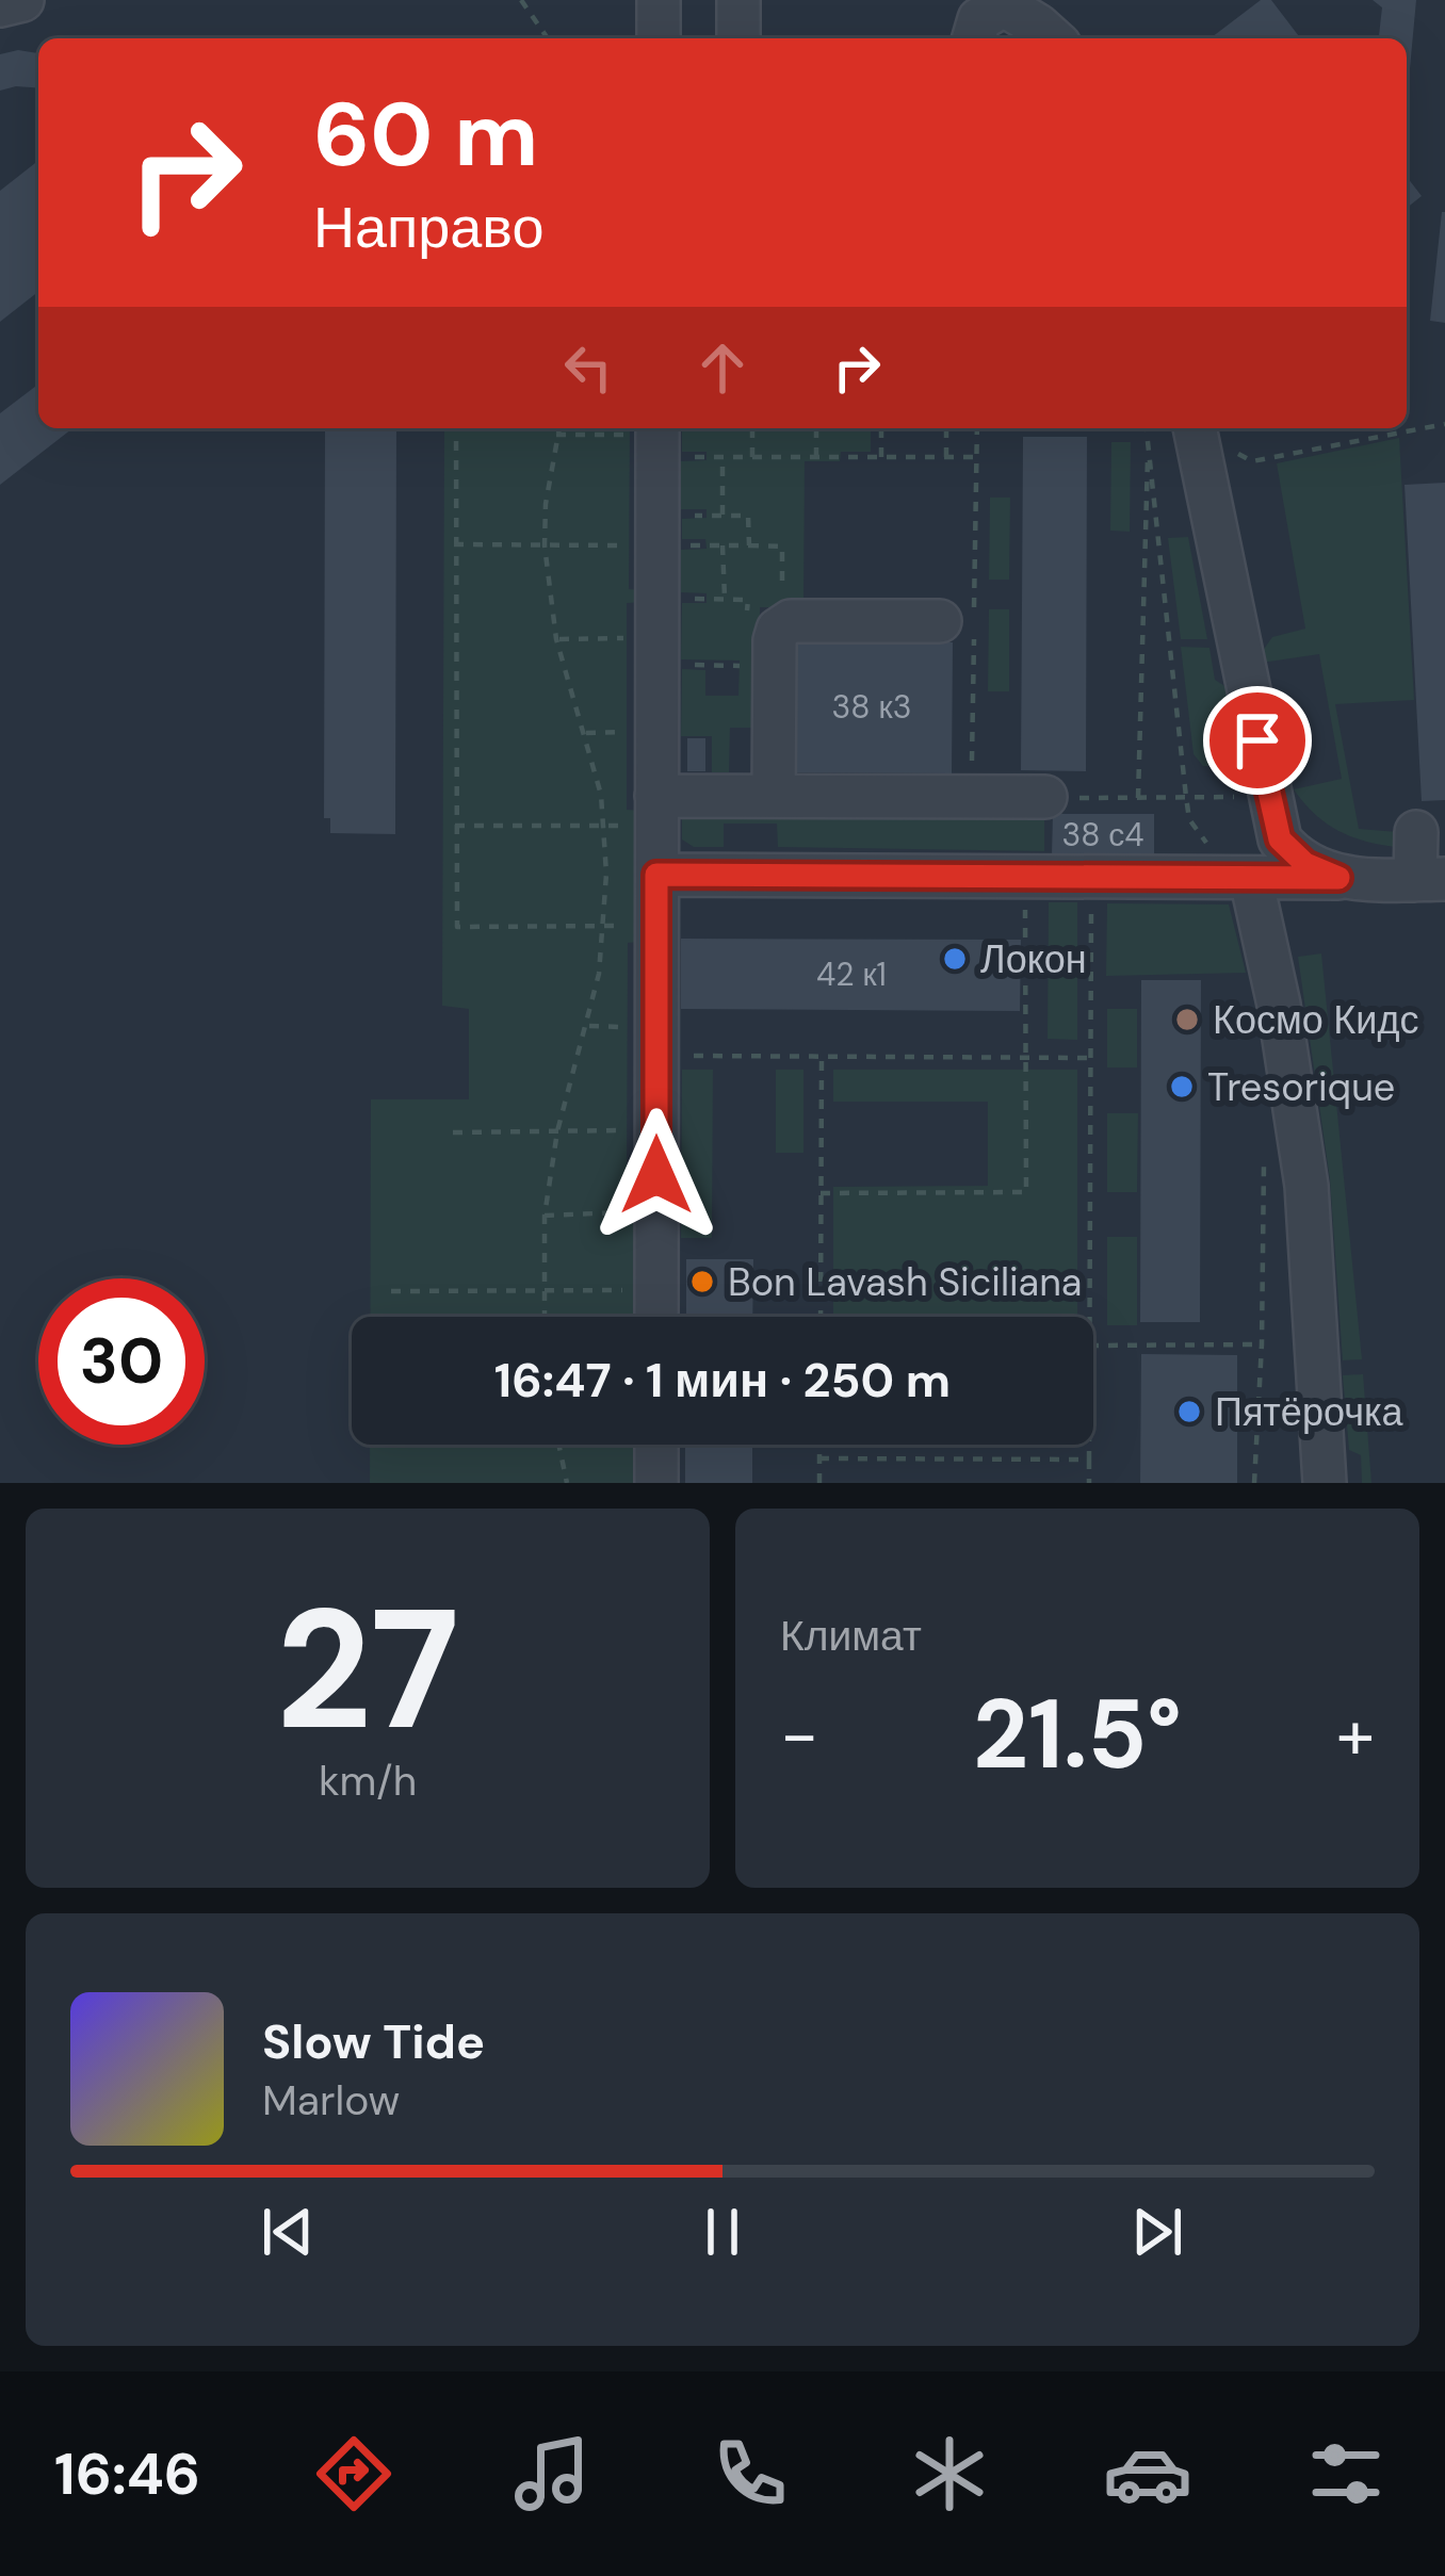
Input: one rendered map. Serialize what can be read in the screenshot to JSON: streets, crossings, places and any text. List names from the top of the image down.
{
  "places": [
    "Локон",
    "Космо Кидс",
    "Tresorique",
    "Bon Lavash Siciliana",
    "Пятёрочка"
  ],
  "house_numbers": ["38 к3", "38 с4", "42 к1"],
  "page": {
    "turn": ["60 m", "Направо"],
    "limit": "30",
    "trip": "16:47 · 1 мин · 250 m",
    "tile": [
      ["27", "km/h"],
      "Климат"
    ],
    "heat": ["−", "21.5°", "+"],
    "song": ["Slow Tide", "Marlow"],
    "tabs": "16:46"
  }
}
